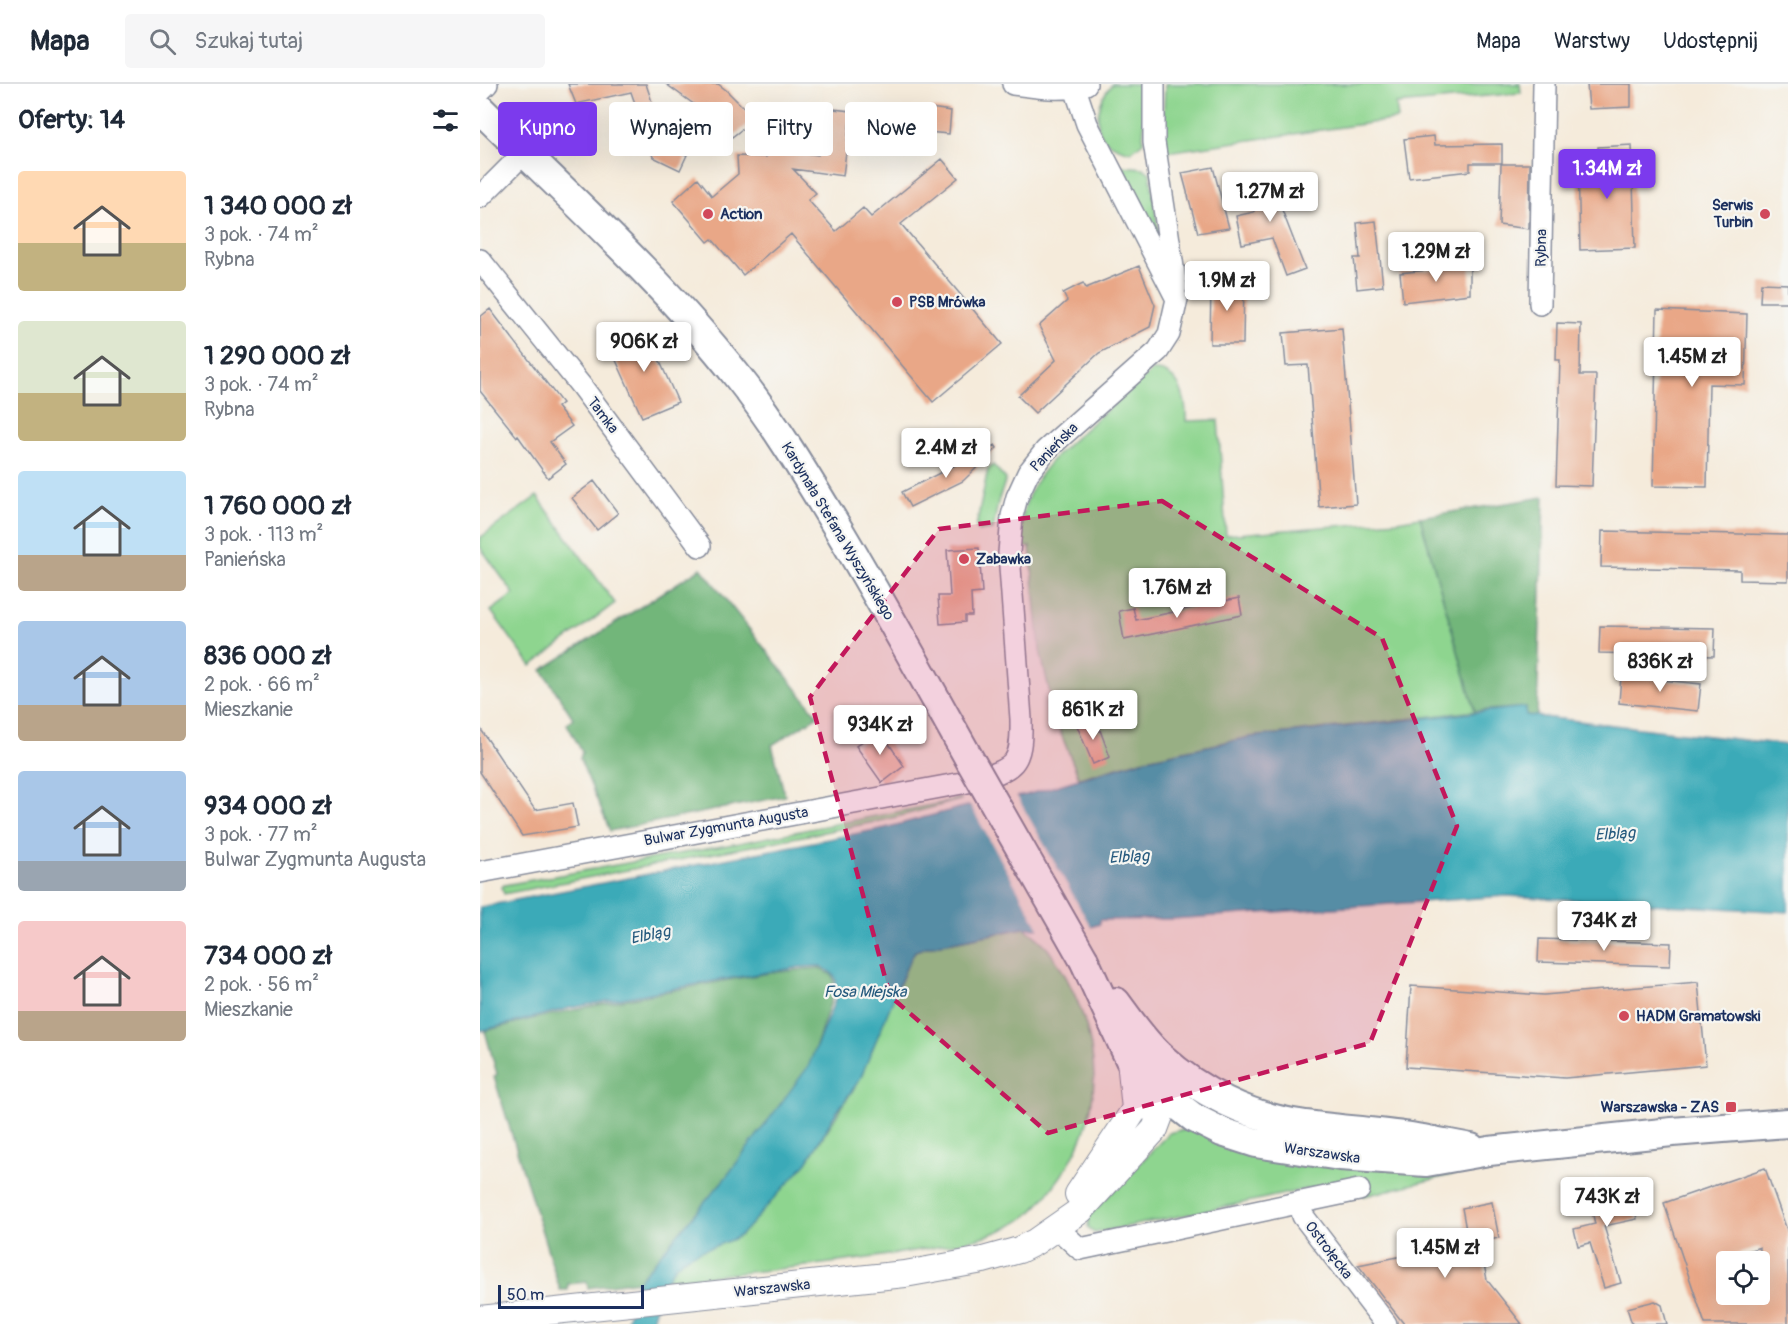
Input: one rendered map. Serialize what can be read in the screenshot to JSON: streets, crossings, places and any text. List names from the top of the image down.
{
  "streets": {
    "main road": ["Kardynała Stefana Wyszyńskiego", "Warszawska"],
    "street": [
      "Rybna",
      "Tamka",
      "Panieńska",
      "Bulwar Zygmunta Augusta",
      "Ostrołęcka"
    ]
  },
  "crossings": [
    ["Panieńska", "Kardynała Stefana Wyszyńskiego"],
    ["Panieńska", "Bulwar Zygmunta Augusta"],
    ["Kardynała Stefana Wyszyńskiego", "Bulwar Zygmunta Augusta"],
    ["Kardynała Stefana Wyszyńskiego", "Warszawska"],
    ["Warszawska", "Ostrołęcka"]
  ],
  "water": ["Elbląg", "Fosa Miejska"],
  "places": {
    "other": [
      "Action",
      "Serwis Turbin",
      "PSB Mrówka",
      "Zabawka",
      "HADM Gramatowski"
    ],
    "transit": ["Warszawska - ZAS"]
  },
  "scale_bar": "50 m",
  "page": {
    "header": "Mapa",
    "search": "Szukaj tutaj",
    "nav": ["Mapa", "Warstwy", "Udostępnij"],
    "heading": "Oferty: 14",
    "chip": [
      "Kupno",
      "Wynajem",
      "Filtry",
      "Nowe"
    ],
    "price": [
      "1.34M zł",
      "1.27M zł",
      "1.29M zł",
      "1.9M zł",
      "906K zł",
      "1.45M zł",
      "2.4M zł",
      "1.76M zł",
      "836K zł",
      "861K zł",
      "934K zł",
      "734K zł",
      "743K zł",
      "1.45M zł"
    ],
    "list": [
      {
        "name": "1 340 000 zł",
        "note": "3 pok. · 74 m² · Rybna"
      },
      {
        "name": "1 290 000 zł",
        "note": "3 pok. · 74 m² · Rybna"
      },
      {
        "name": "1 760 000 zł",
        "note": "3 pok. · 113 m² · Panieńska"
      },
      {
        "name": "836 000 zł",
        "note": "2 pok. · 66 m² · Mieszkanie"
      },
      {
        "name": "934 000 zł",
        "note": "3 pok. · 77 m² · Bulwar Zygmunta Augusta"
      },
      {
        "name": "734 000 zł",
        "note": "2 pok. · 56 m² · Mieszkanie"
      }
    ],
    "scale": "50 m"
  }
}
